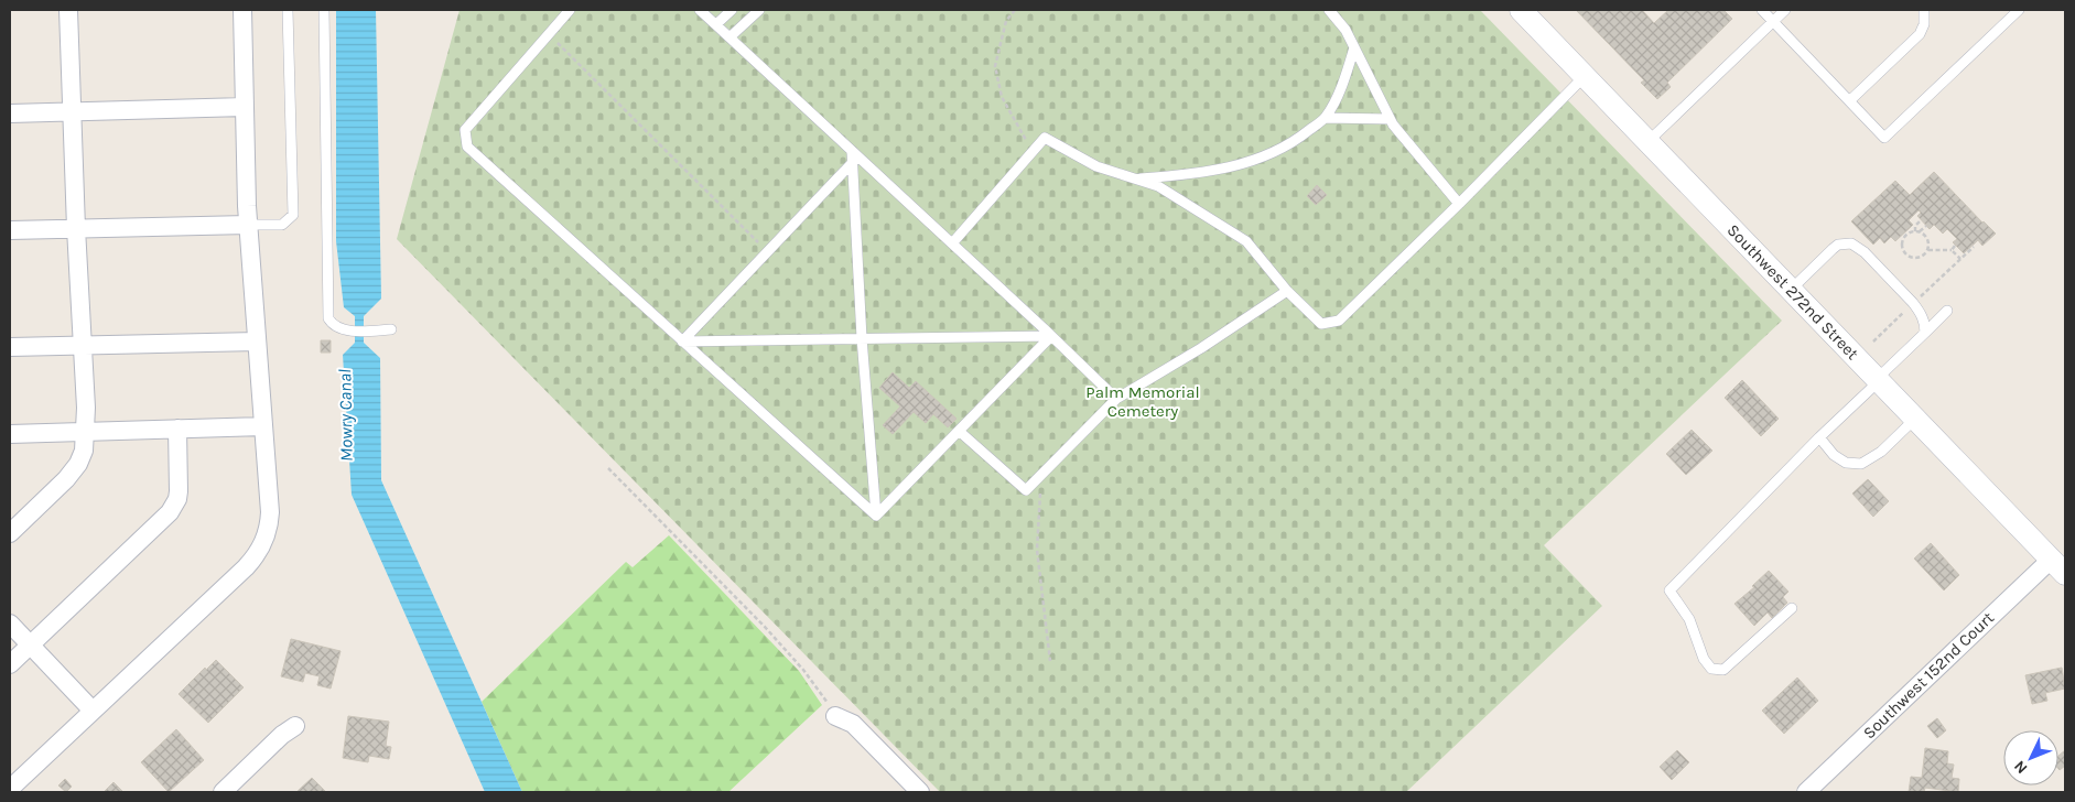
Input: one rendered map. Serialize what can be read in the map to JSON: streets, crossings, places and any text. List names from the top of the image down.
{
  "streets": {
    "street": ["Southwest 272nd Street", "Southwest 152nd Court"]
  },
  "crossings": [
    ["Southwest 272nd Street", "Southwest 152nd Court"]
  ],
  "water": ["Mowry Canal"],
  "parks": ["Palm Memorial Cemetery"],
  "north": "bottom left"
}
